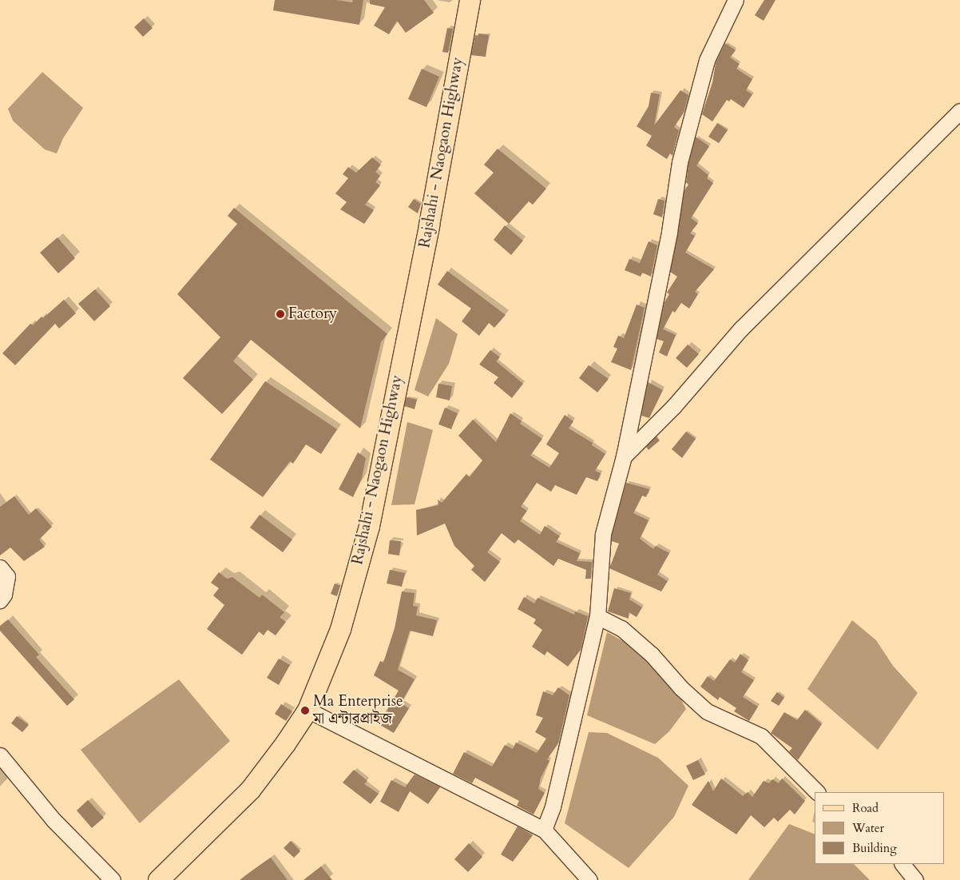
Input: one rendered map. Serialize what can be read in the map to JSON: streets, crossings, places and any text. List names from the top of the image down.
{
  "streets": {
    "main road": ["Rajshahi - Naogaon Highway"]
  },
  "places": ["Factory", "Ma Enterprise মা এন্টারপ্রাইজ"],
  "legend": ["Road", "Water", "Building"]
}
